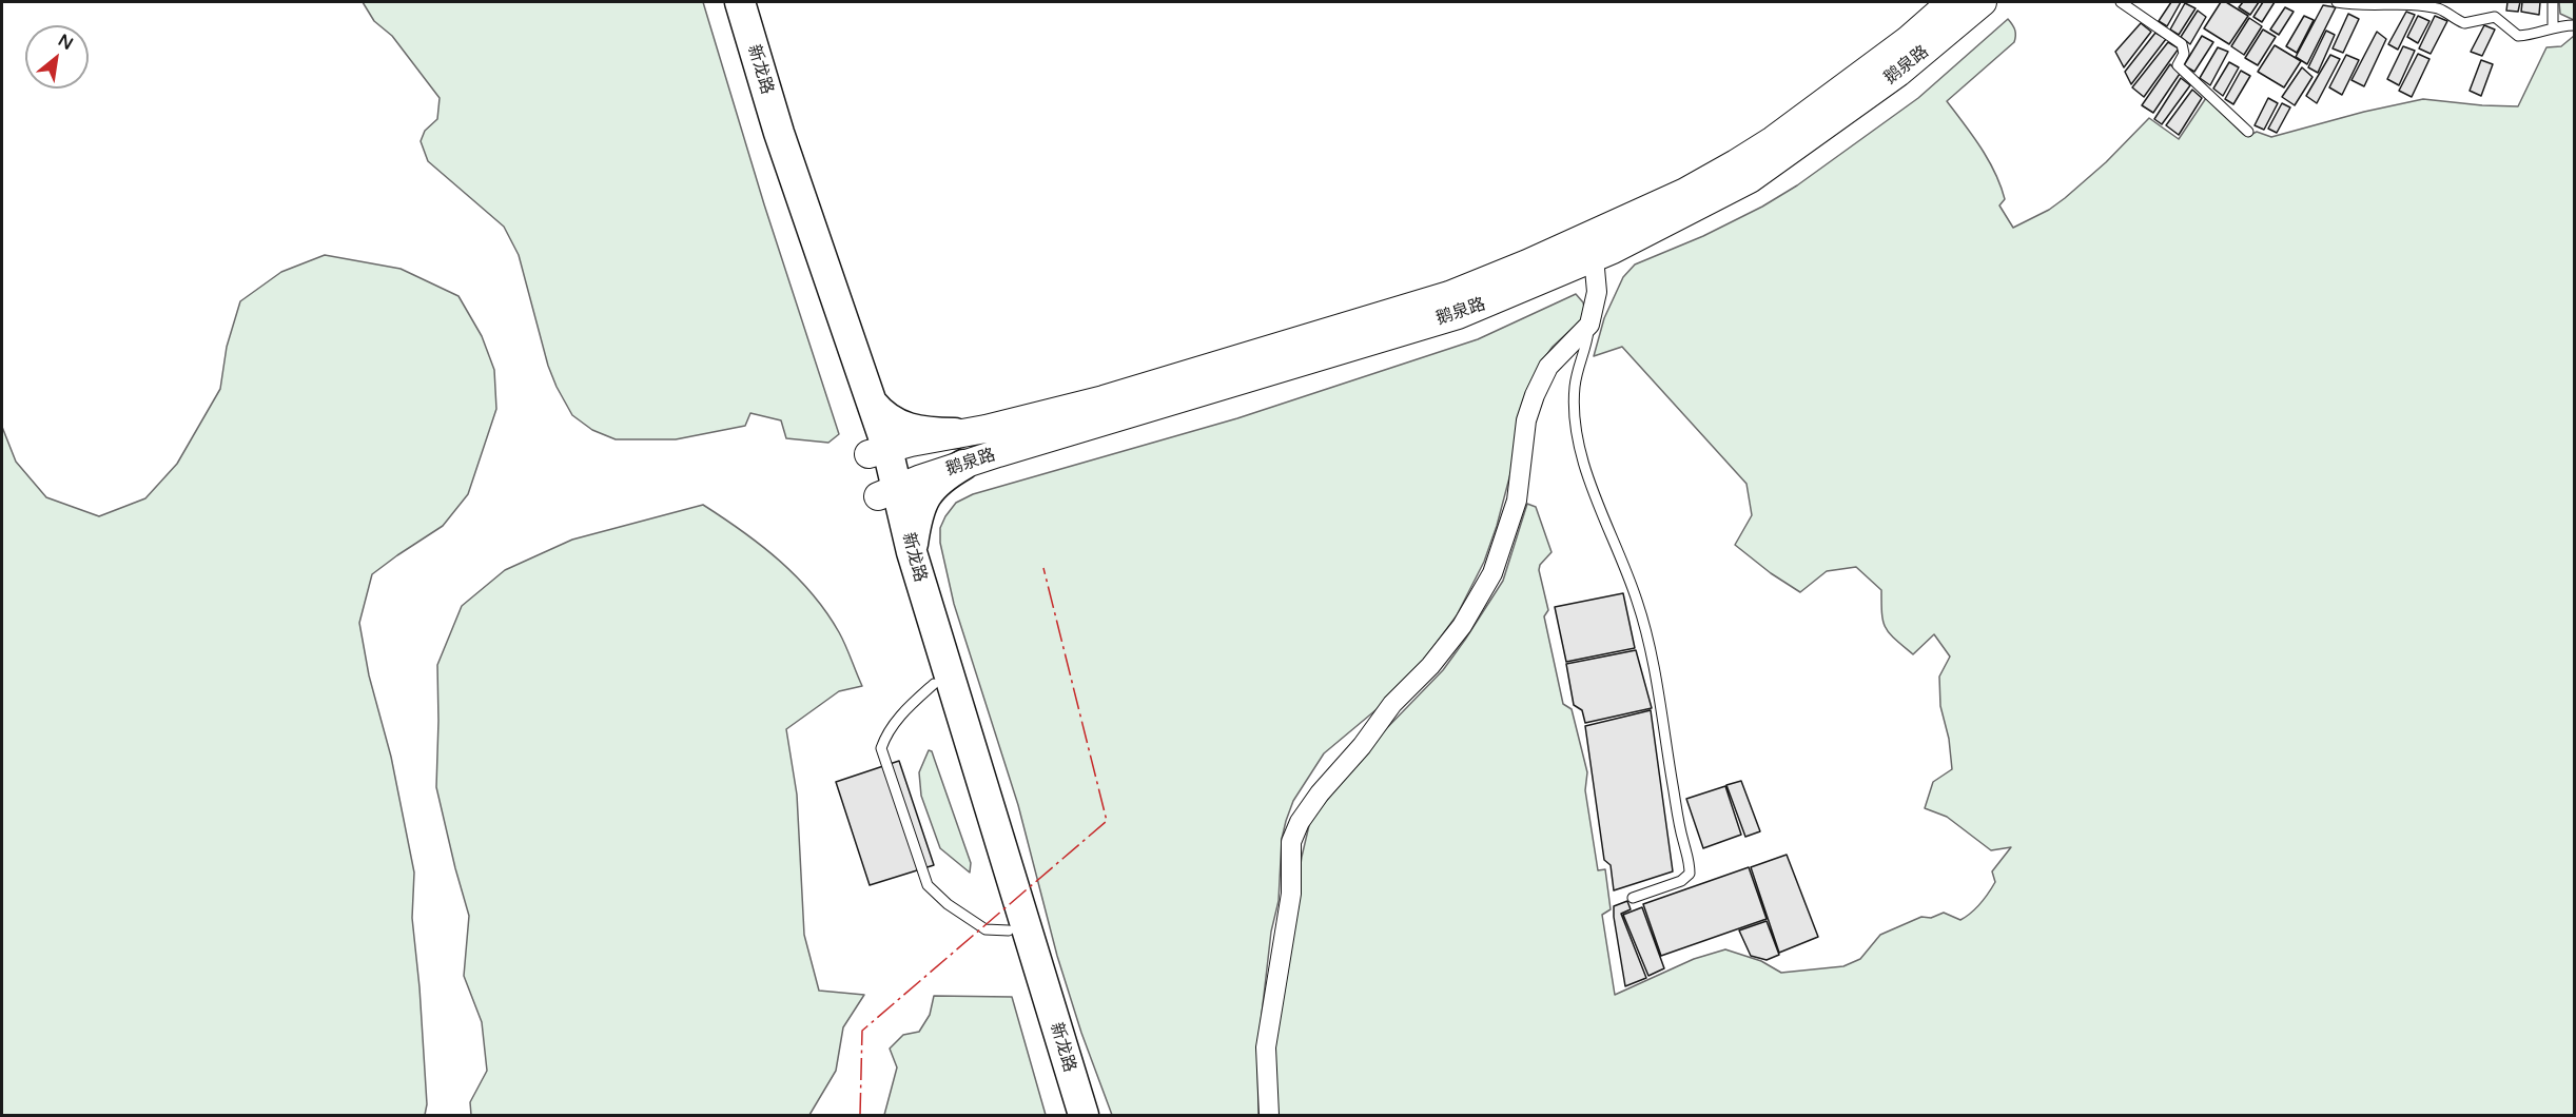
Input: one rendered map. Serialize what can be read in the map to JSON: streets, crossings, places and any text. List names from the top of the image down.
{
  "streets": {
    "main road": ["鹅泉路", "新龙路"]
  },
  "crossings": [
    ["鹅泉路", "新龙路"]
  ],
  "north": "top right"
}
